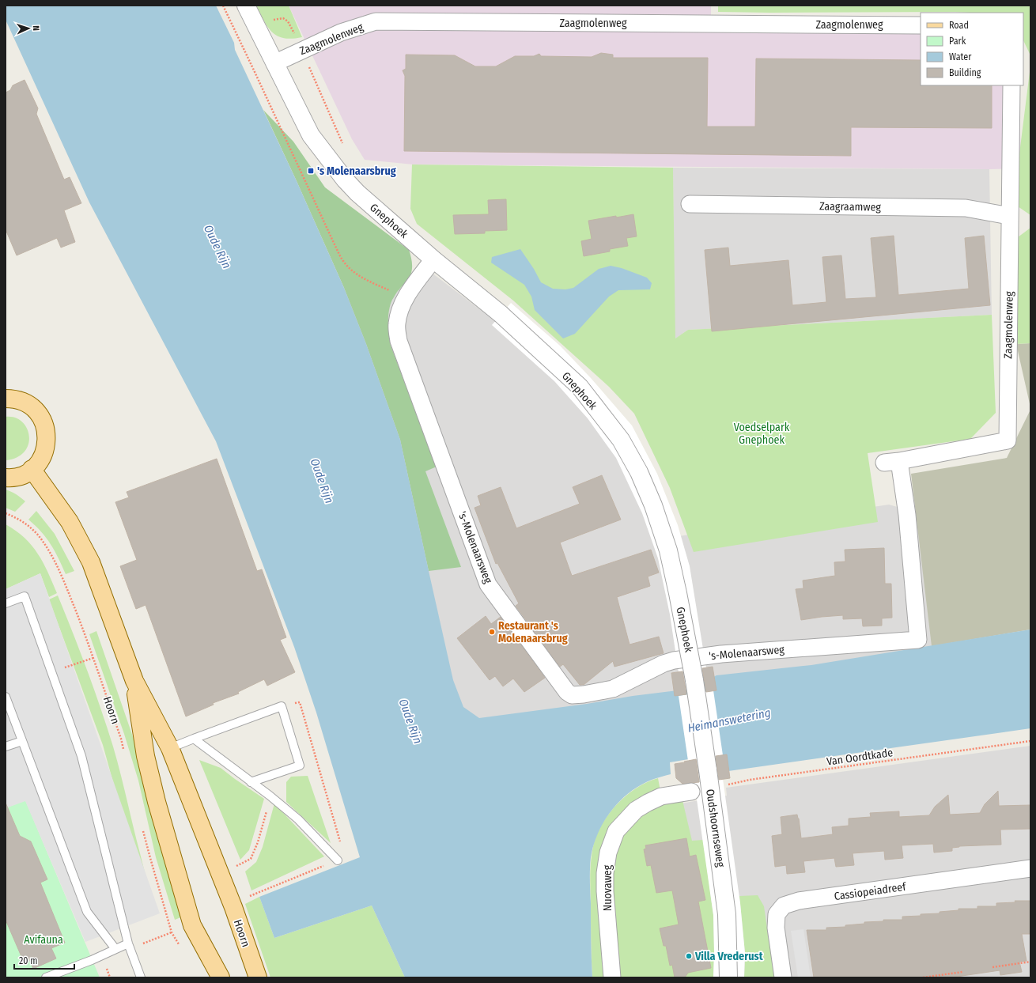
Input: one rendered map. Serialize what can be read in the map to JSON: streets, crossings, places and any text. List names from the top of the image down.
{
  "streets": {
    "main road": ["Hoorn"],
    "street": [
      "Zaagmolenweg",
      "Zaagraamweg",
      "Gnephoek",
      "'s-Molenaarsweg",
      "Oudshoornseweg",
      "Nuovaweg",
      "Cassiopeiadreef"
    ],
    "path": ["Van Oordtkade"]
  },
  "crossings": [
    ["Zaagmolenweg", "Zaagraamweg"],
    ["Zaagmolenweg", "Gnephoek"],
    ["Zaagmolenweg", "'s-Molenaarsweg"],
    ["Gnephoek", "'s-Molenaarsweg"],
    ["Gnephoek", "Oudshoornseweg"]
  ],
  "water": ["Oude Rijn", "Heimanswetering"],
  "parks": ["Voedselpark Gnephoek", "Avifauna"],
  "places": {
    "transit": ["'s Molenaarsbrug"],
    "other": ["Restaurant 's Molenaarsbrug", "Villa Vrederust"]
  },
  "legend": [
    "Road",
    "Park",
    "Water",
    "Building"
  ],
  "scale_bar": "20 m",
  "north": "right"
}
